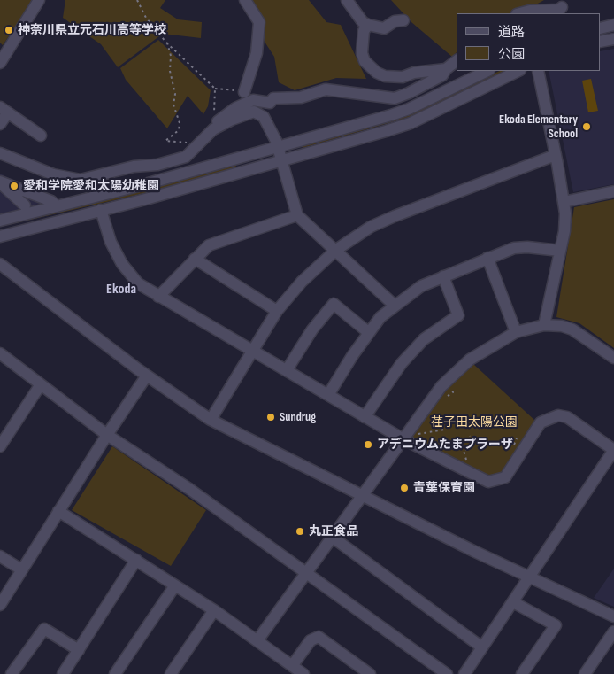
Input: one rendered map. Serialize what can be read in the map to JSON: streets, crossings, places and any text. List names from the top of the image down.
{
  "districts": ["Ekoda"],
  "parks": ["荏子田太陽公園"],
  "places": [
    "神奈川県立元石川高等学校",
    "Ekoda Elementary School",
    "愛和学院愛和太陽幼稚園",
    "Sundrug",
    "アデニウムたまプラーザ",
    "青葉保育園",
    "丸正食品"
  ],
  "legend": ["道路", "公園"]
}
